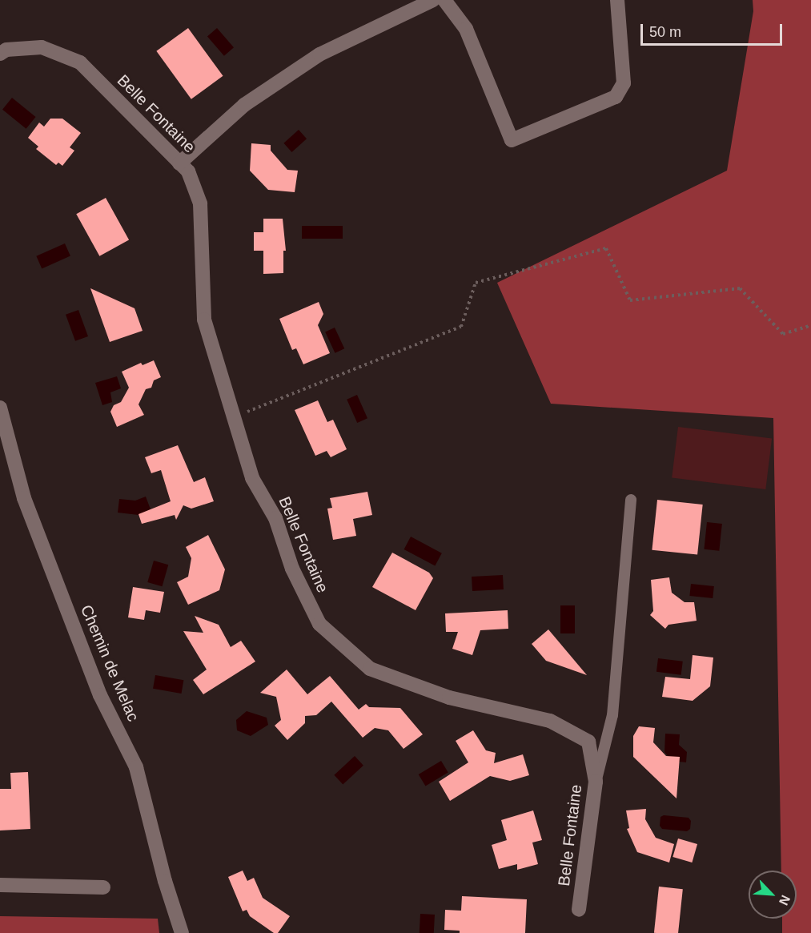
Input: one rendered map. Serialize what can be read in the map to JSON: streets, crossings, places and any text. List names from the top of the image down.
{
  "streets": {
    "street": ["Belle Fontaine", "Chemin de Melac"]
  },
  "scale_bar": "50 m",
  "north": "bottom right"
}
